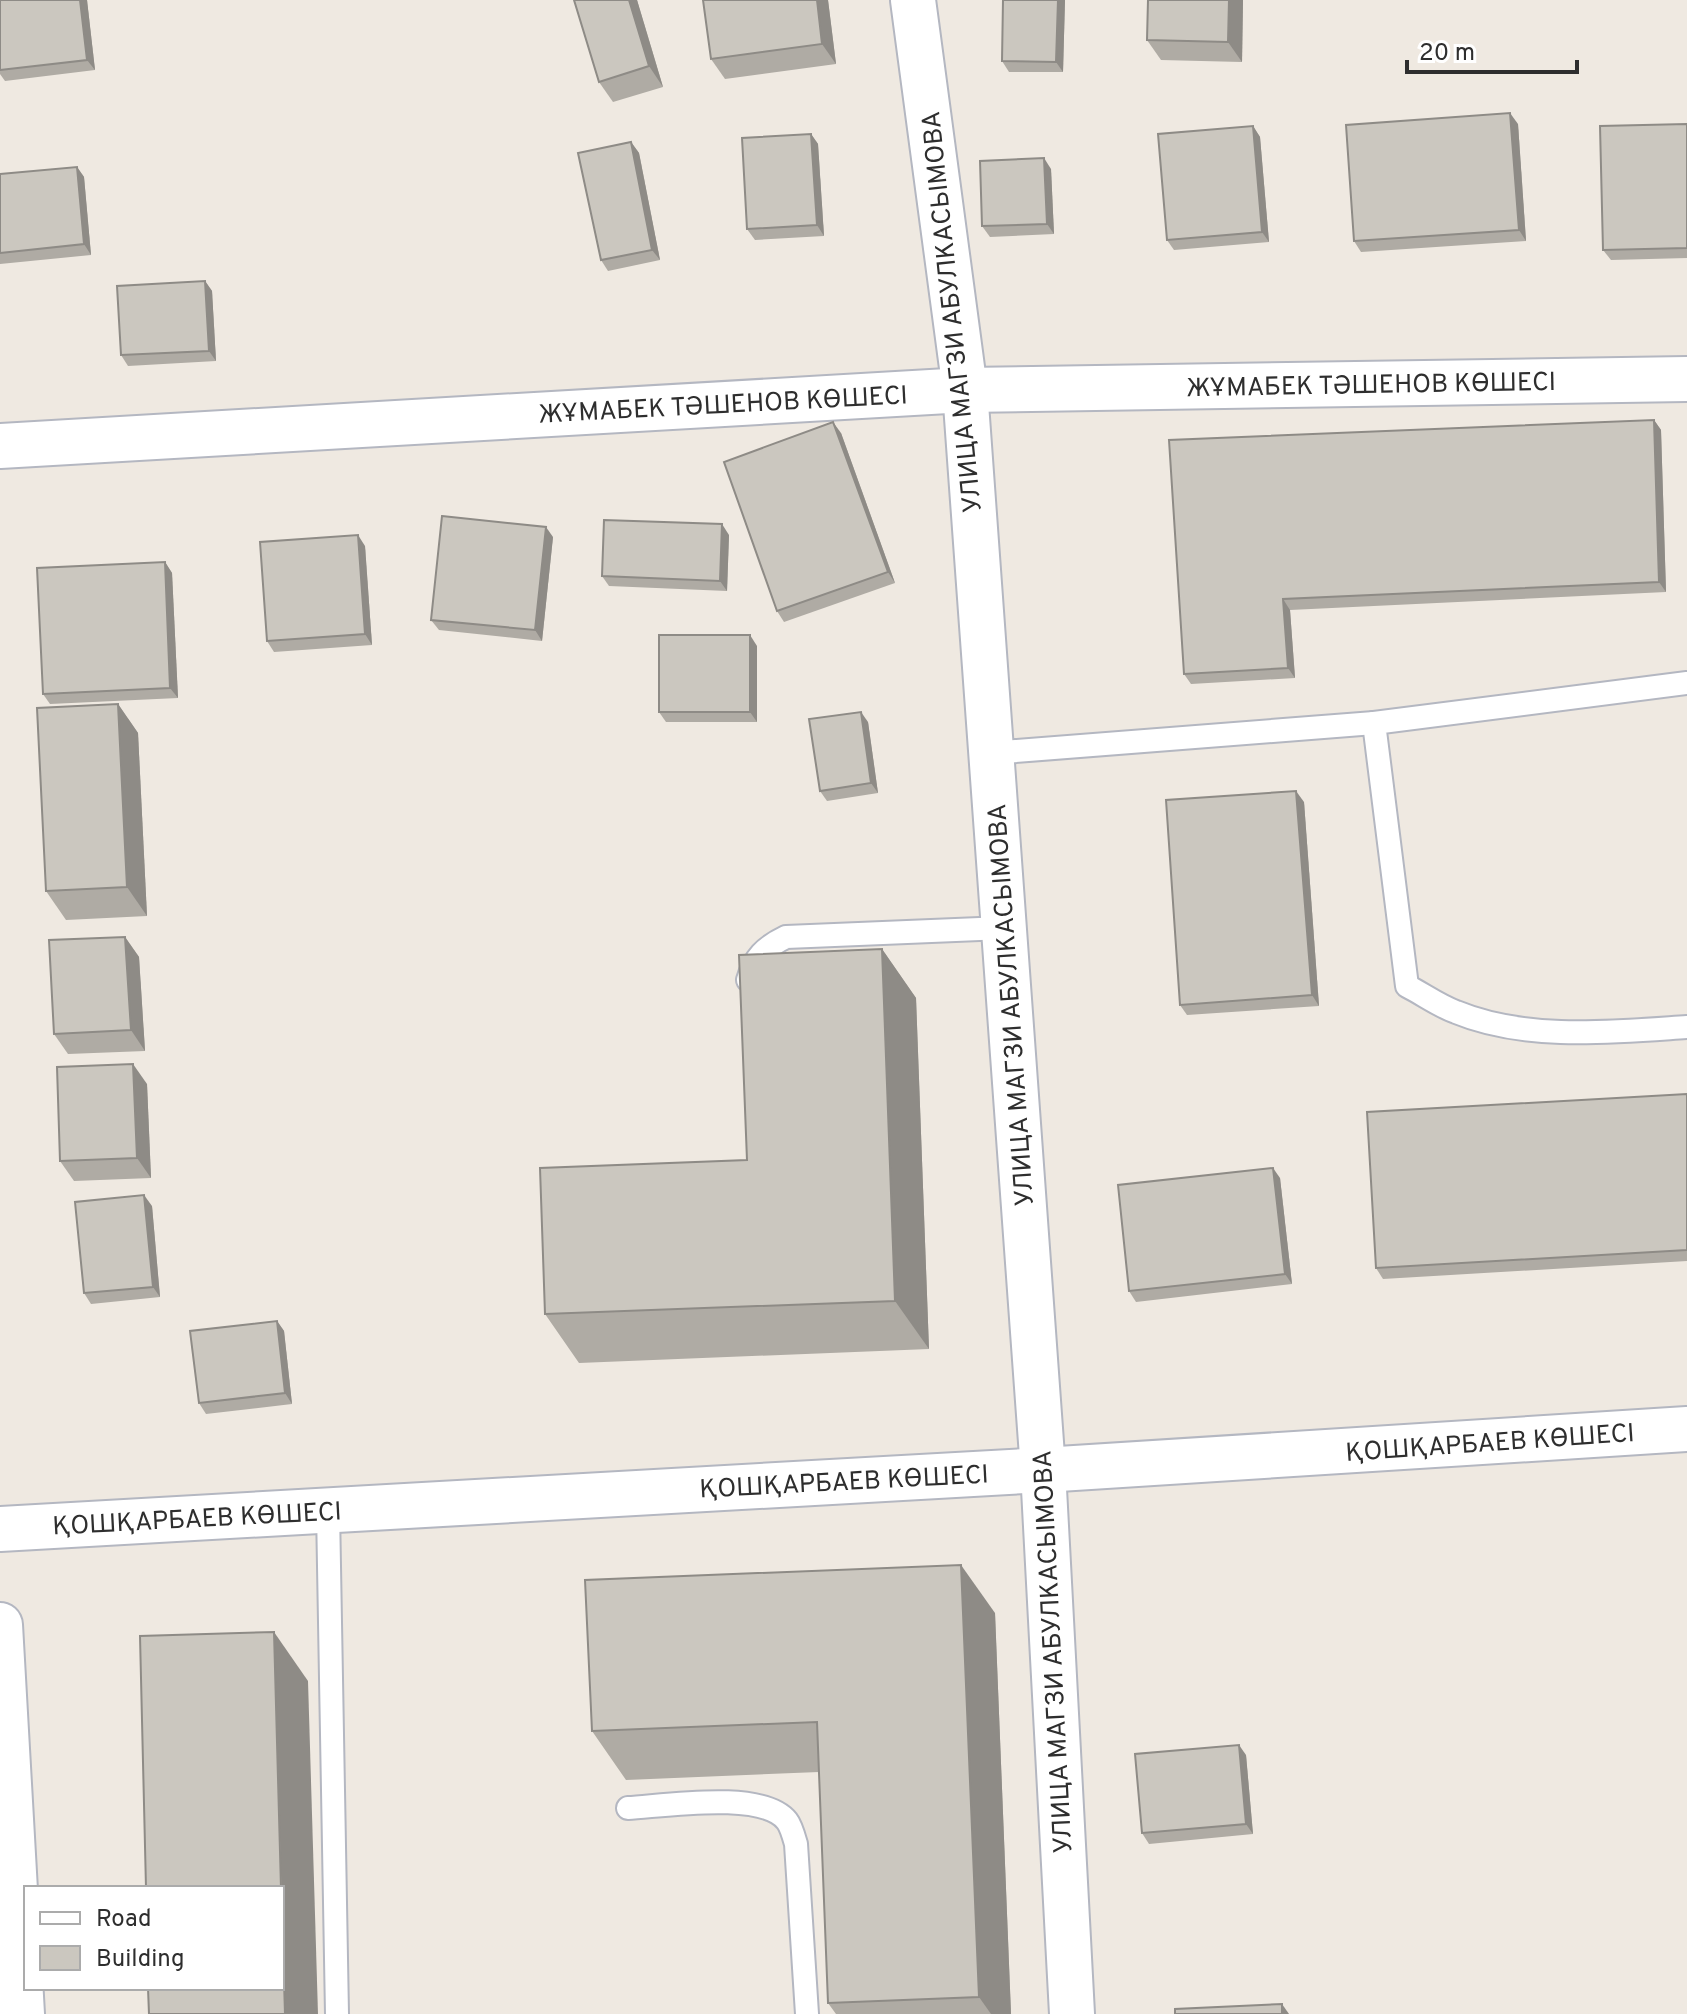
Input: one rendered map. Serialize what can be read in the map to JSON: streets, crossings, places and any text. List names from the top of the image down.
{
  "streets": {
    "street": ["УЛИЦА МАГЗИ АБУЛКАСЫМОВА", "ЖҰМАБЕК ТӘШЕНОВ КӨШЕСІ", "ҚОШҚАРБАЕВ КӨШЕСІ"]
  },
  "crossings": [
    ["УЛИЦА МАГЗИ АБУЛКАСЫМОВА", "ЖҰМАБЕК ТӘШЕНОВ КӨШЕСІ"],
    ["УЛИЦА МАГЗИ АБУЛКАСЫМОВА", "ҚОШҚАРБАЕВ КӨШЕСІ"]
  ],
  "legend": ["Road", "Building"],
  "scale_bar": "20 m"
}
